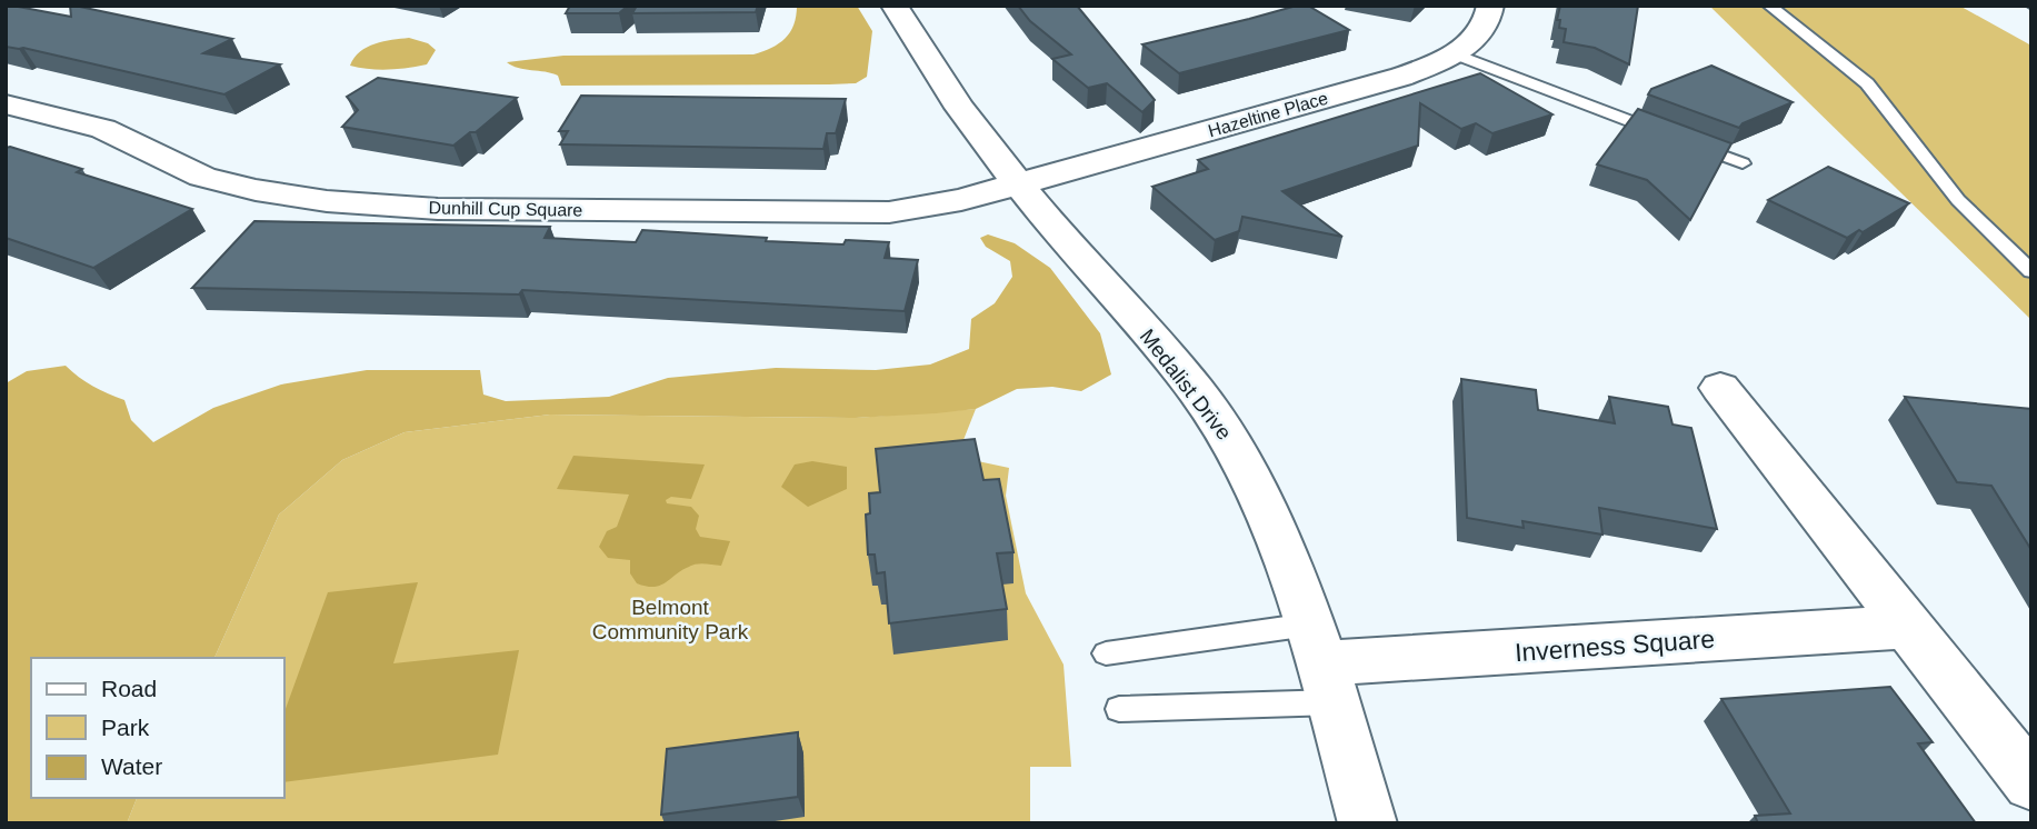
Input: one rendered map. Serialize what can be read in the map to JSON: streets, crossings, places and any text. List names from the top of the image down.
{
  "streets": {
    "street": [
      "Hazeltine Place",
      "Dunhill Cup Square",
      "Medalist Drive",
      "Inverness Square"
    ]
  },
  "crossings": [
    ["Hazeltine Place", "Dunhill Cup Square"],
    ["Hazeltine Place", "Medalist Drive"],
    ["Dunhill Cup Square", "Medalist Drive"],
    ["Medalist Drive", "Inverness Square"]
  ],
  "parks": ["Belmont Community Park"],
  "legend": ["Road", "Park", "Water"]
}
